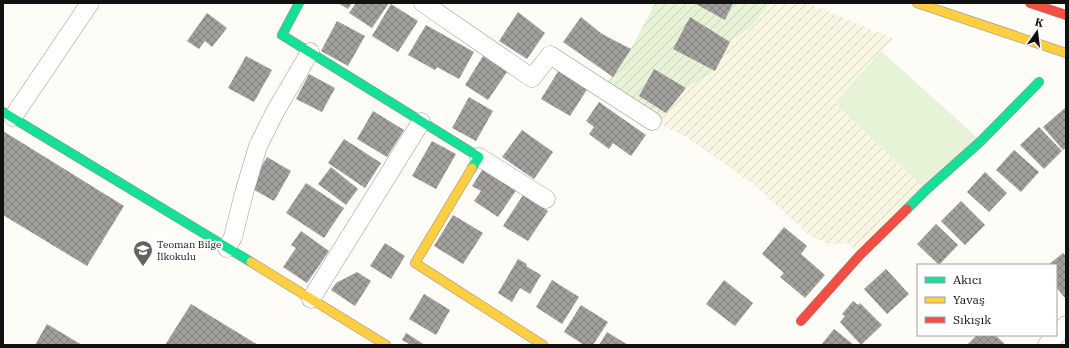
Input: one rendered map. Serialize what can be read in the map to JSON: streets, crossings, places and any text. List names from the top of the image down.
{
  "places": {
    "school or university": ["Teoman Bilge İlkokulu"]
  },
  "legend": ["Akıcı", "Yavaş", "Sıkışık"],
  "north": "top"
}
